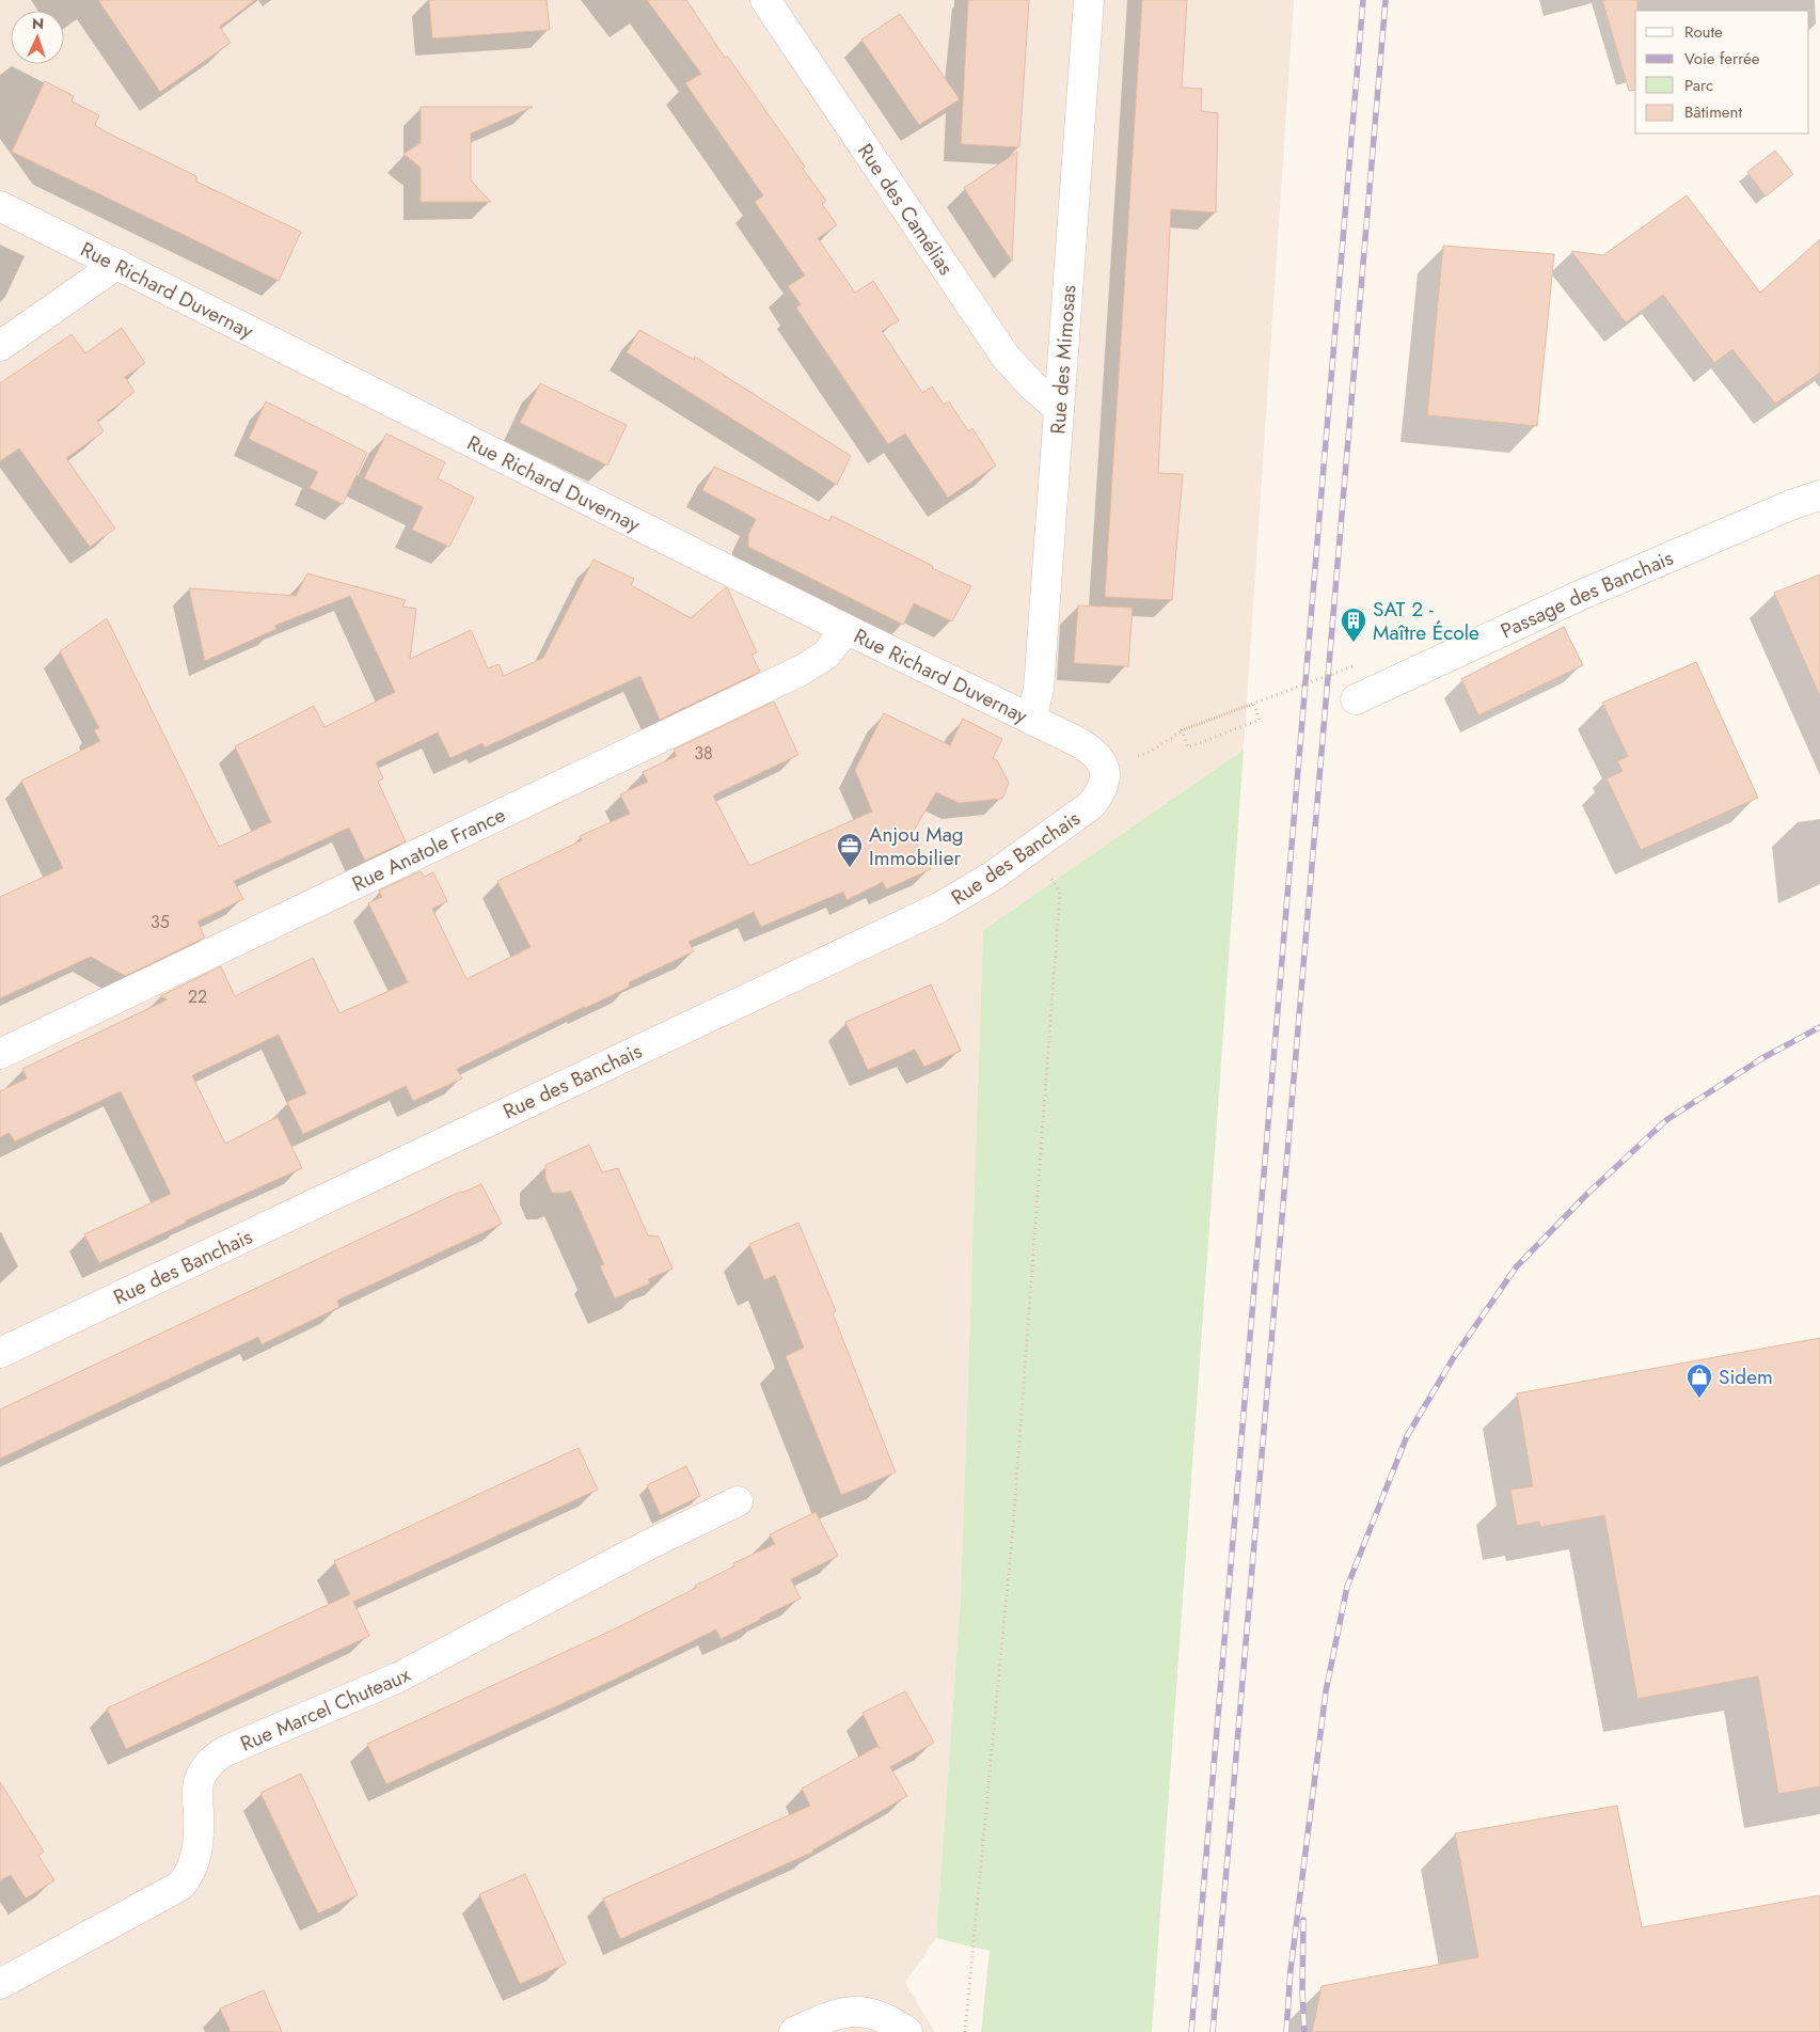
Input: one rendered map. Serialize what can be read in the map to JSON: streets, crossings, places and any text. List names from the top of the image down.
{
  "streets": {
    "street": [
      "Rue des Camélias",
      "Rue Richard Duvernay",
      "Rue des Mimosas",
      "Passage des Banchais",
      "Rue Anatole France",
      "Rue des Banchais",
      "Rue Marcel Chuteaux"
    ]
  },
  "crossings": [
    ["Rue des Camélias", "Rue des Mimosas"],
    ["Rue Richard Duvernay", "Rue des Mimosas"],
    ["Rue Richard Duvernay", "Rue Anatole France"],
    ["Rue Richard Duvernay", "Rue des Banchais"]
  ],
  "places": {
    "building": ["SAT 2 - Maître École"],
    "office": ["Anjou Mag Immobilier"],
    "shop": ["Sidem"]
  },
  "house_numbers": ["38", "35", "22"],
  "legend": [
    "Route",
    "Voie ferrée",
    "Parc",
    "Bâtiment"
  ],
  "north": "top"
}
